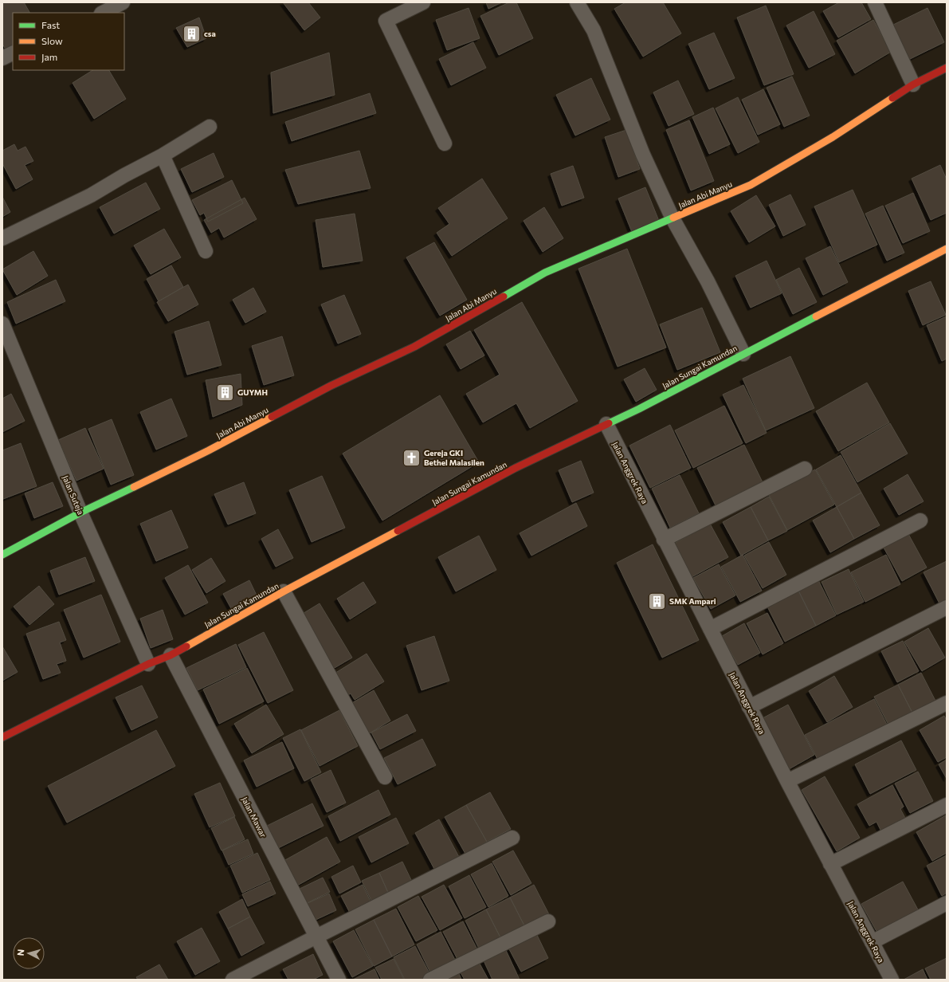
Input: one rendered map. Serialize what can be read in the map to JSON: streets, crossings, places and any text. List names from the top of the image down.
{
  "streets": {
    "main road": ["Jalan Abi Manyu", "Jalan Sungai Kamundan"],
    "street": ["Jalan Anggrek Raya", "Jalan Suteja", "Jalan Mawar"]
  },
  "crossings": [
    ["Jalan Abi Manyu", "Jalan Suteja"],
    ["Jalan Sungai Kamundan", "Jalan Anggrek Raya"],
    ["Jalan Sungai Kamundan", "Jalan Suteja"],
    ["Jalan Sungai Kamundan", "Jalan Mawar"]
  ],
  "places": {
    "building": ["csa", "GUYMH", "SMK Ampari"],
    "church": ["Gereja GKI Bethel Malasilen"]
  },
  "legend": ["Fast", "Slow", "Jam"],
  "north": "left"
}
